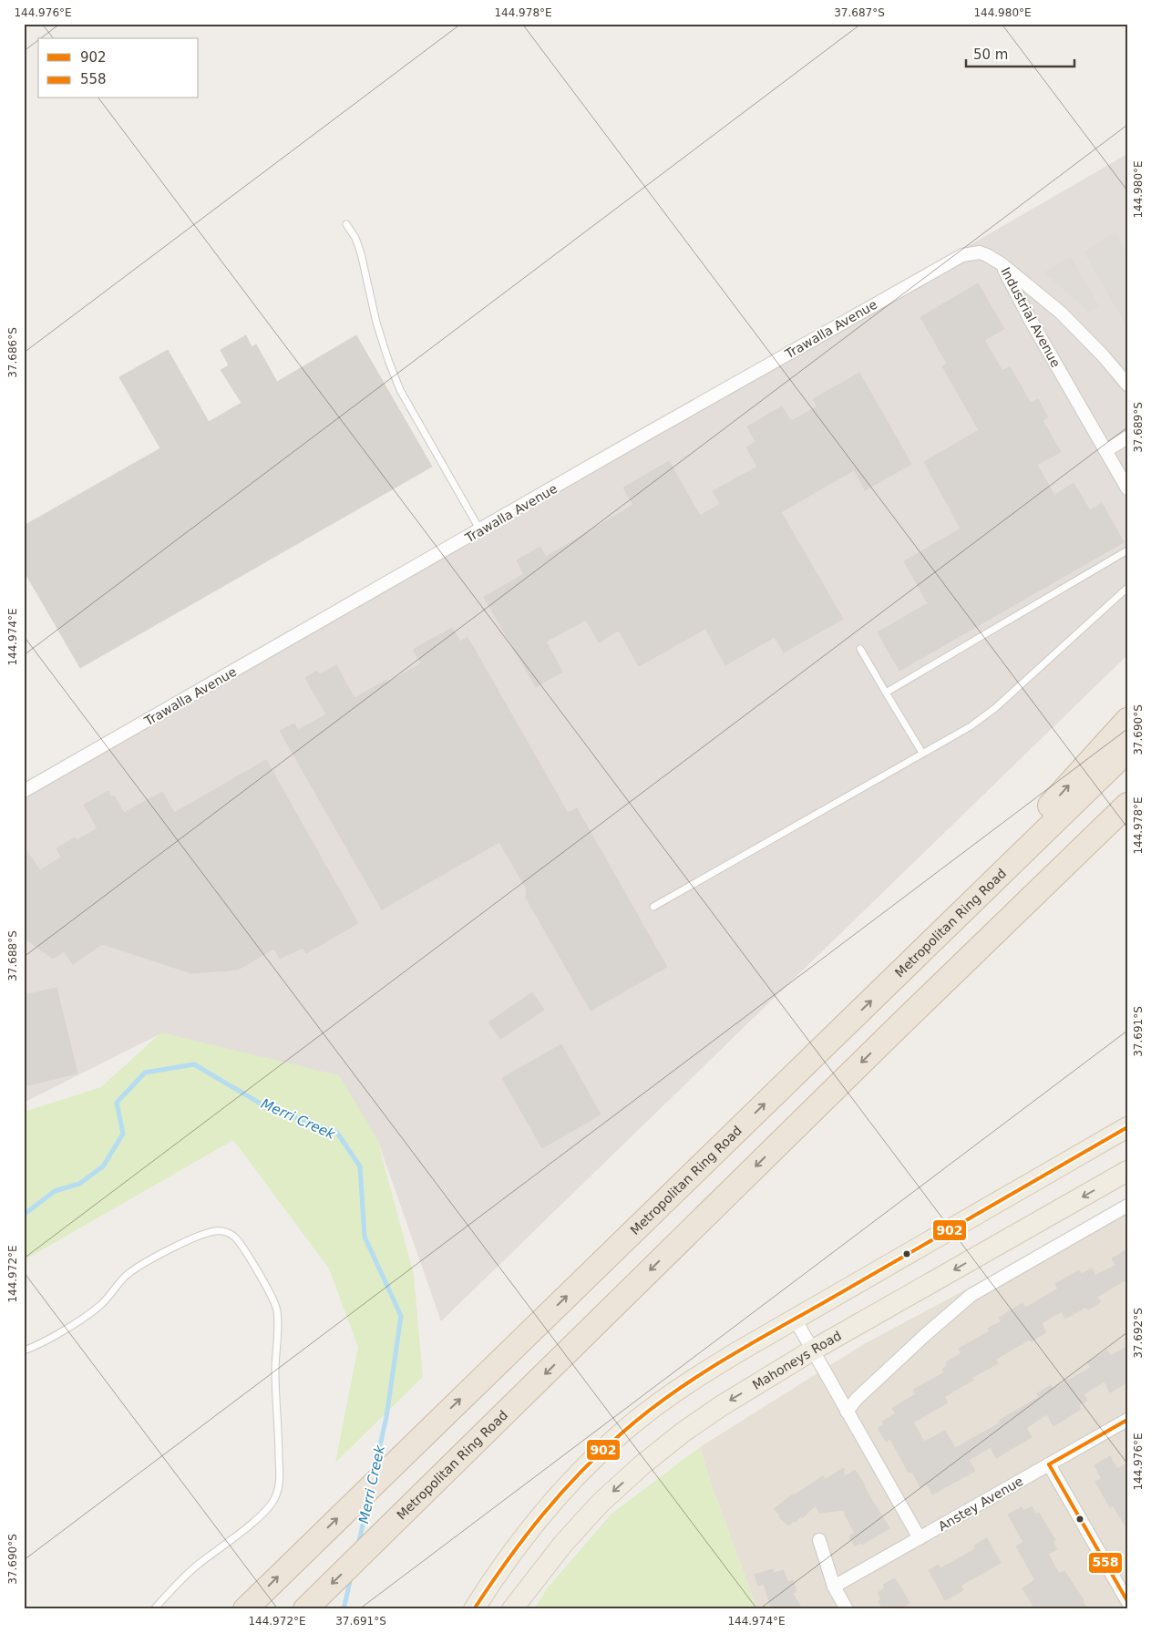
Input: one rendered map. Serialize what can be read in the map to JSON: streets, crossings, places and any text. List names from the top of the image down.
{
  "streets": {
    "highway": ["Metropolitan Ring Road"],
    "main road": ["Mahoneys Road"],
    "street": ["Industrial Avenue", "Trawalla Avenue", "Anstey Avenue"]
  },
  "crossings": [
    ["Industrial Avenue", "Trawalla Avenue"]
  ],
  "water": ["Merri Creek"],
  "lines": ["transit line 902", "transit line 558"],
  "legend": ["902", "558"],
  "scale_bar": "50 m",
  "coordinates": [
    "144.976°E",
    "144.978°E",
    "37.687°S",
    "144.980°E",
    "37.686°S",
    "37.689°S",
    "144.974°E",
    "37.690°S",
    "37.688°S",
    "37.691°S",
    "144.972°E",
    "37.692°S"
  ]
}
